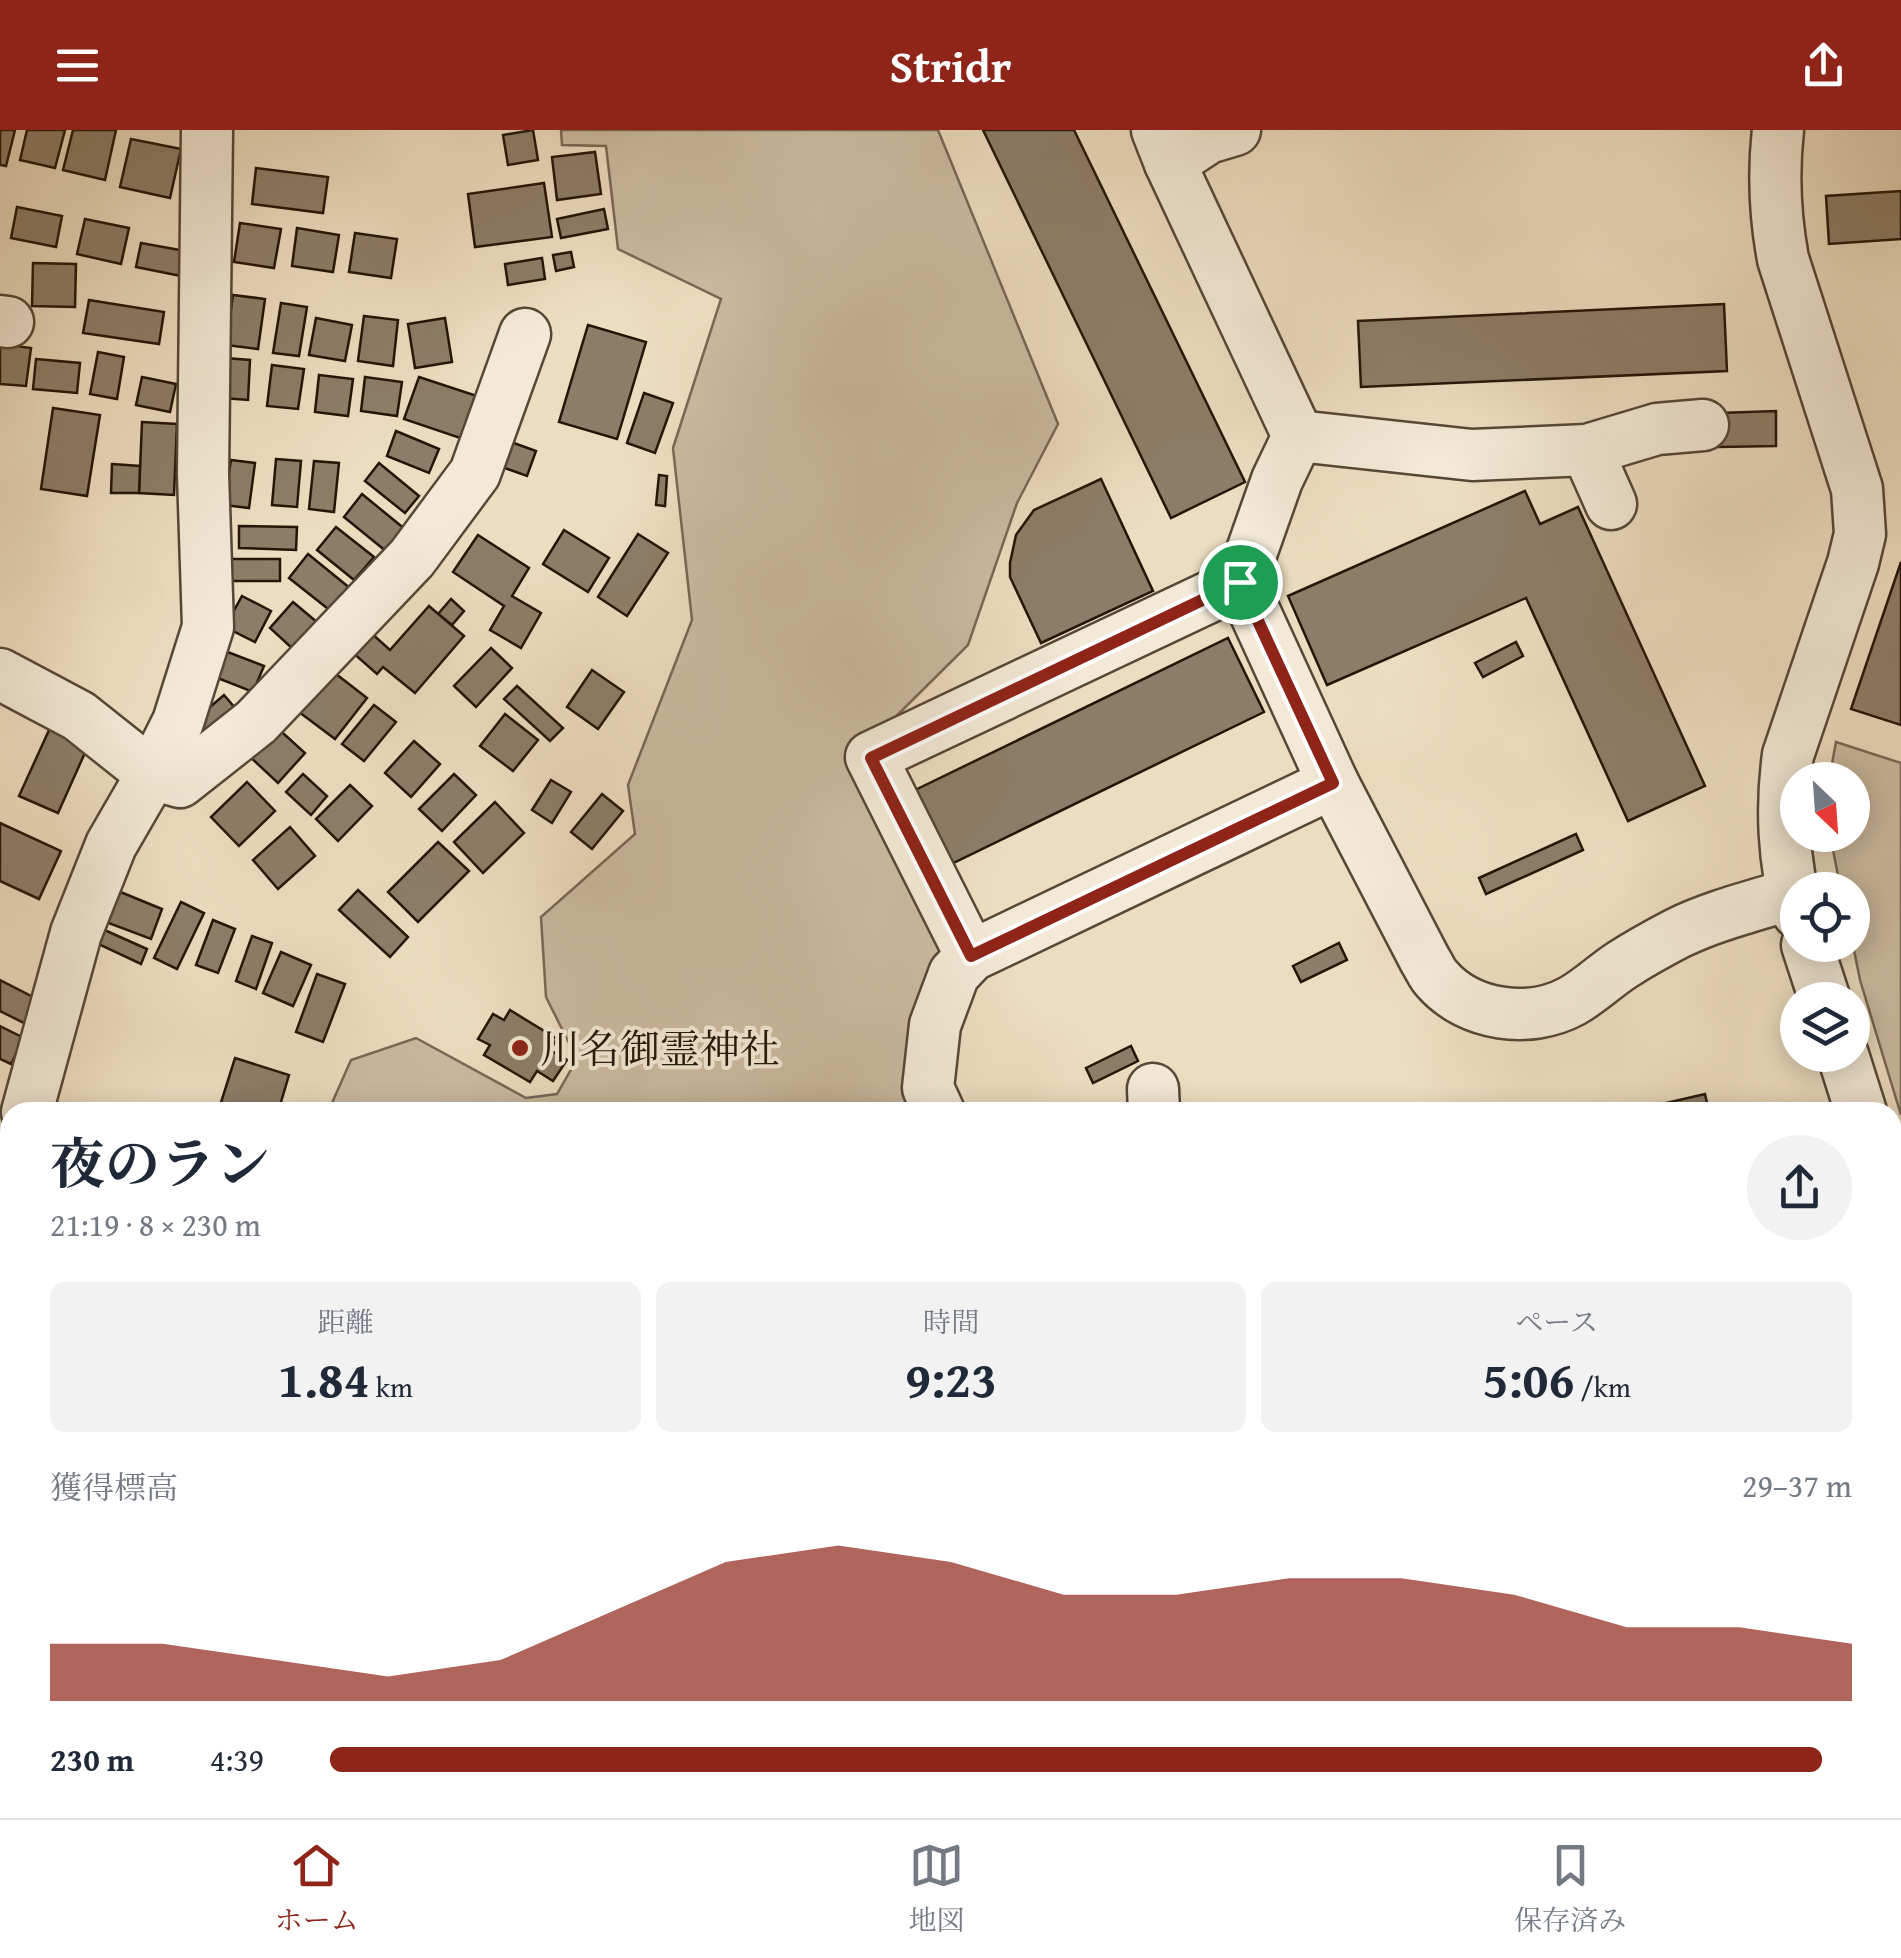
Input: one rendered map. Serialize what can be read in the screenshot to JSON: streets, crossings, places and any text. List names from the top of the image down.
{
  "places": ["川名御霊神社"],
  "north": "bottom right",
  "page": {
    "header": "Stridr",
    "heading": ["夜のラン", "21:19 · 8 × 230 m"],
    "stats": [
      ["距離", "1.84 km"],
      ["時間", "9:23"],
      ["ペース", "5:06 /km"]
    ],
    "chart": ["獲得標高", "29–37 m"],
    "list": [
      {
        "name": "230 m",
        "note": "4:39"
      }
    ],
    "tabs": ["ホーム", "地図", "保存済み"]
  }
}
